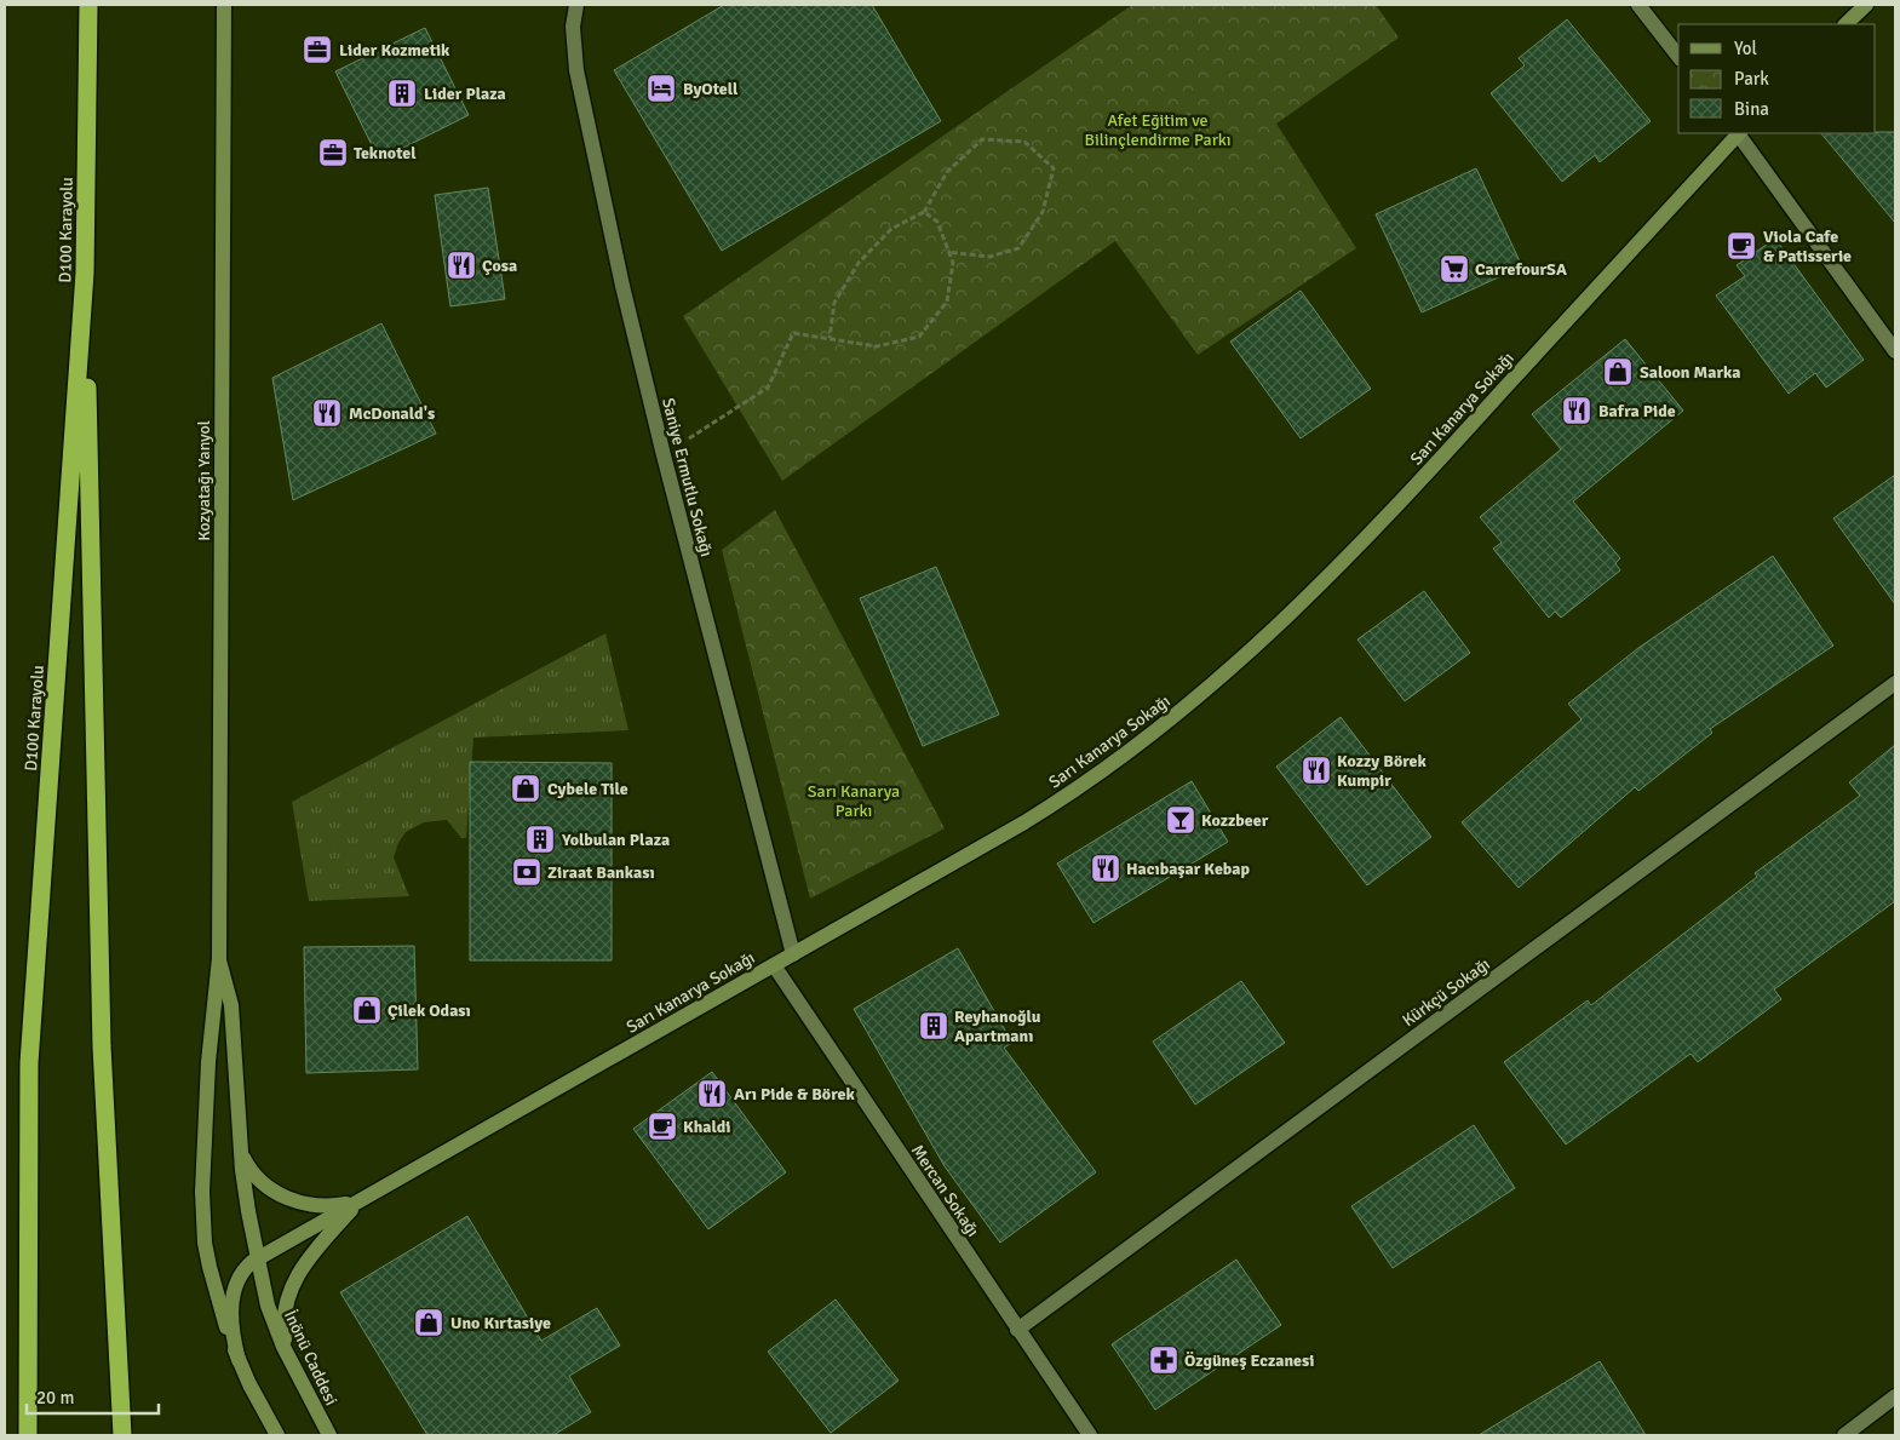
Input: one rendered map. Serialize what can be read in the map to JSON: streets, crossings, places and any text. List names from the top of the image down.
{
  "streets": {
    "highway": ["D100 Karayolu"],
    "main road": ["Sarı Kanarya Sokağı", "Kozyatağı Yanyol", "İnönü Caddesi"],
    "street": ["Saniye Ermutlu Sokağı", "Kürkçü Sokağı", "Mercan Sokağı"]
  },
  "crossings": [
    ["Sarı Kanarya Sokağı", "Saniye Ermutlu Sokağı"],
    ["Sarı Kanarya Sokağı", "Mercan Sokağı"],
    ["Sarı Kanarya Sokağı", "İnönü Caddesi"],
    ["Kozyatağı Yanyol", "İnönü Caddesi"],
    ["Kürkçü Sokağı", "Mercan Sokağı"]
  ],
  "parks": ["Afet Eğitim ve Bilinçlendirme Parkı", "Sarı Kanarya Parkı"],
  "places": {
    "office": ["Lider Kozmetik", "Teknotel"],
    "hotel": ["ByOtell"],
    "building": ["Lider Plaza", "Yolbulan Plaza", "Reyhanoğlu Apartmanı"],
    "cafe": ["Viola Cafe & Patisserie", "Khaldi"],
    "restaurant": [
      "Çosa",
      "Bafra Pide",
      "McDonald's",
      "Kozzy Börek Kumpir",
      "Hacıbaşar Kebap",
      "Arı Pide & Börek"
    ],
    "supermarket": ["CarrefourSA"],
    "shop": [
      "Saloon Marka",
      "Cybele Tile",
      "Çilek Odası",
      "Uno Kırtasiye"
    ],
    "bar": ["Kozzbeer"],
    "bank": ["Ziraat Bankası"],
    "pharmacy": ["Özgüneş Eczanesi"]
  },
  "legend": ["Yol", "Park", "Bina"],
  "scale_bar": "20 m"
}
